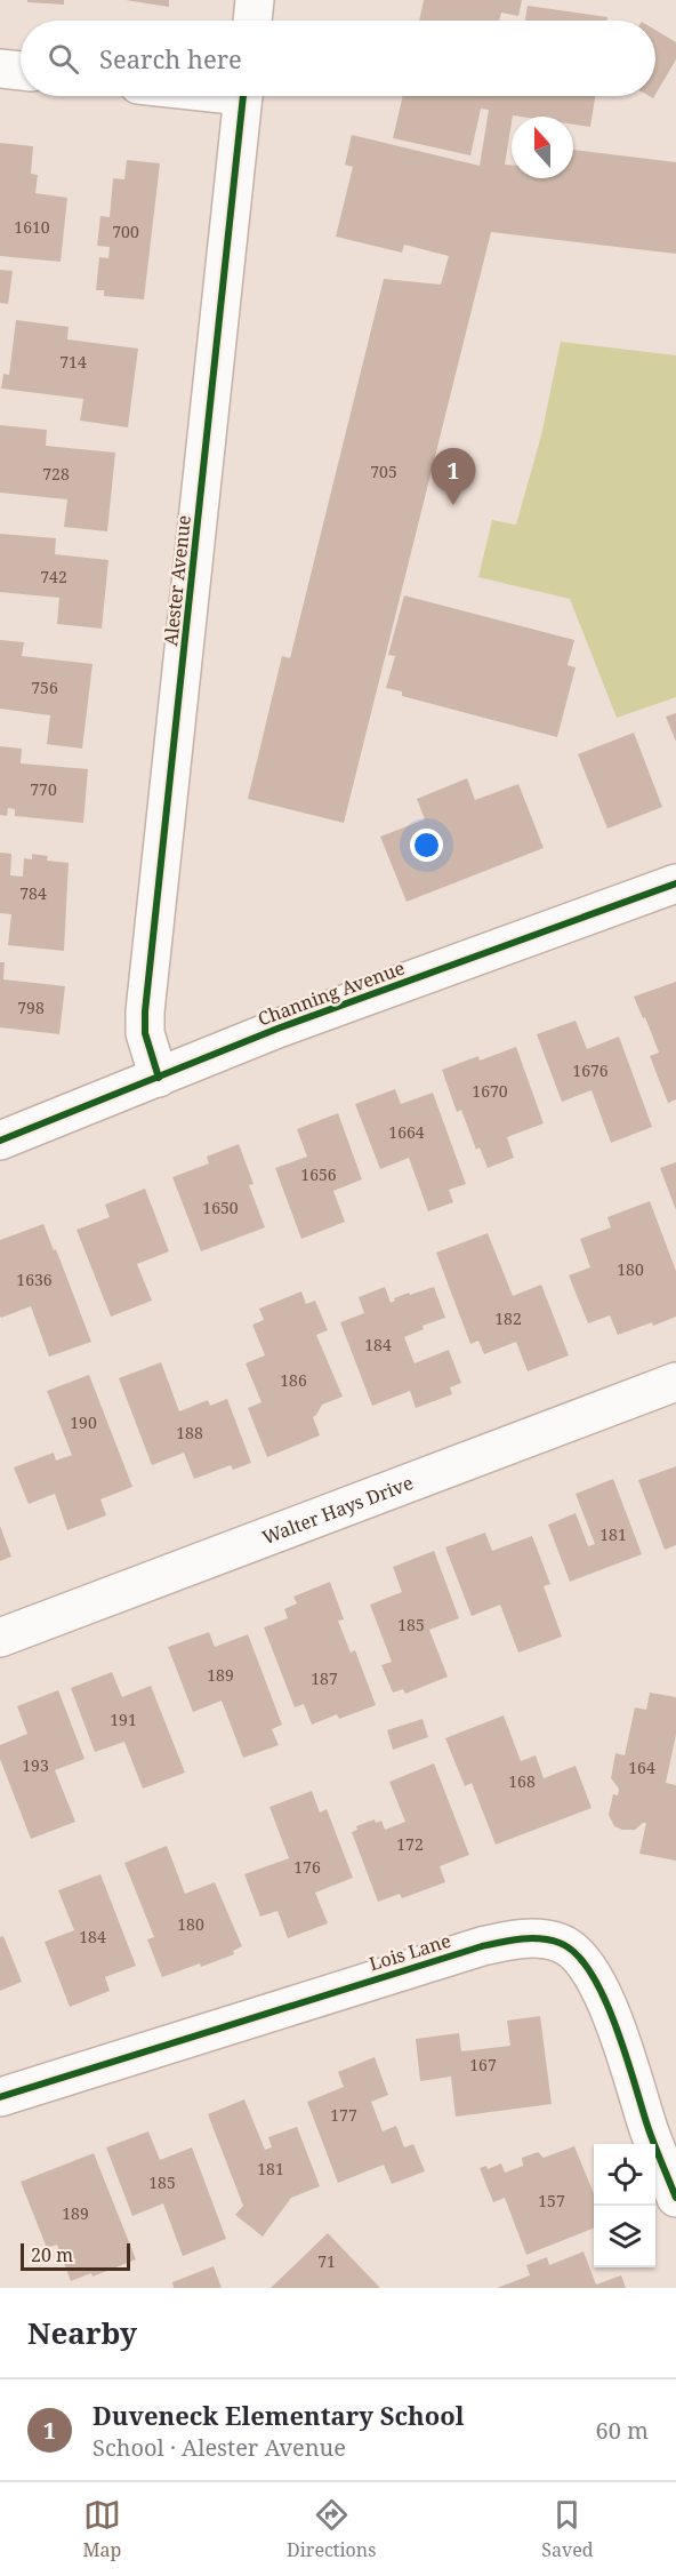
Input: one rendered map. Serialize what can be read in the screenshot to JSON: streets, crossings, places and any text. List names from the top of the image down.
{
  "streets": {
    "street": [
      "Alester Avenue",
      "Channing Avenue",
      "Walter Hays Drive",
      "Lois Lane"
    ]
  },
  "crossings": [
    ["Alester Avenue", "Channing Avenue"]
  ],
  "house_numbers": [
    "1610",
    "700",
    "714",
    "705",
    "728",
    "742",
    "756",
    "770",
    "784",
    "798",
    "1676",
    "1670",
    "1664",
    "1656",
    "1650",
    "180",
    "1636",
    "182",
    "184",
    "186",
    "190",
    "188",
    "181",
    "185",
    "189",
    "187",
    "191",
    "193",
    "164",
    "168",
    "172",
    "176",
    "180",
    "184",
    "167",
    "177",
    "181",
    "185",
    "157",
    "189",
    "71"
  ],
  "scale_bar": "20 m",
  "north": "top",
  "page": {
    "search": "Search here",
    "pins": "1",
    "scale": "20 m",
    "heading": "Nearby",
    "list": [
      {
        "mark": "1",
        "name": "Duveneck Elementary School",
        "note": "School · Alester Avenue",
        "value": "60 m"
      }
    ],
    "nav": ["Map", "Directions", "Saved"]
  }
}
